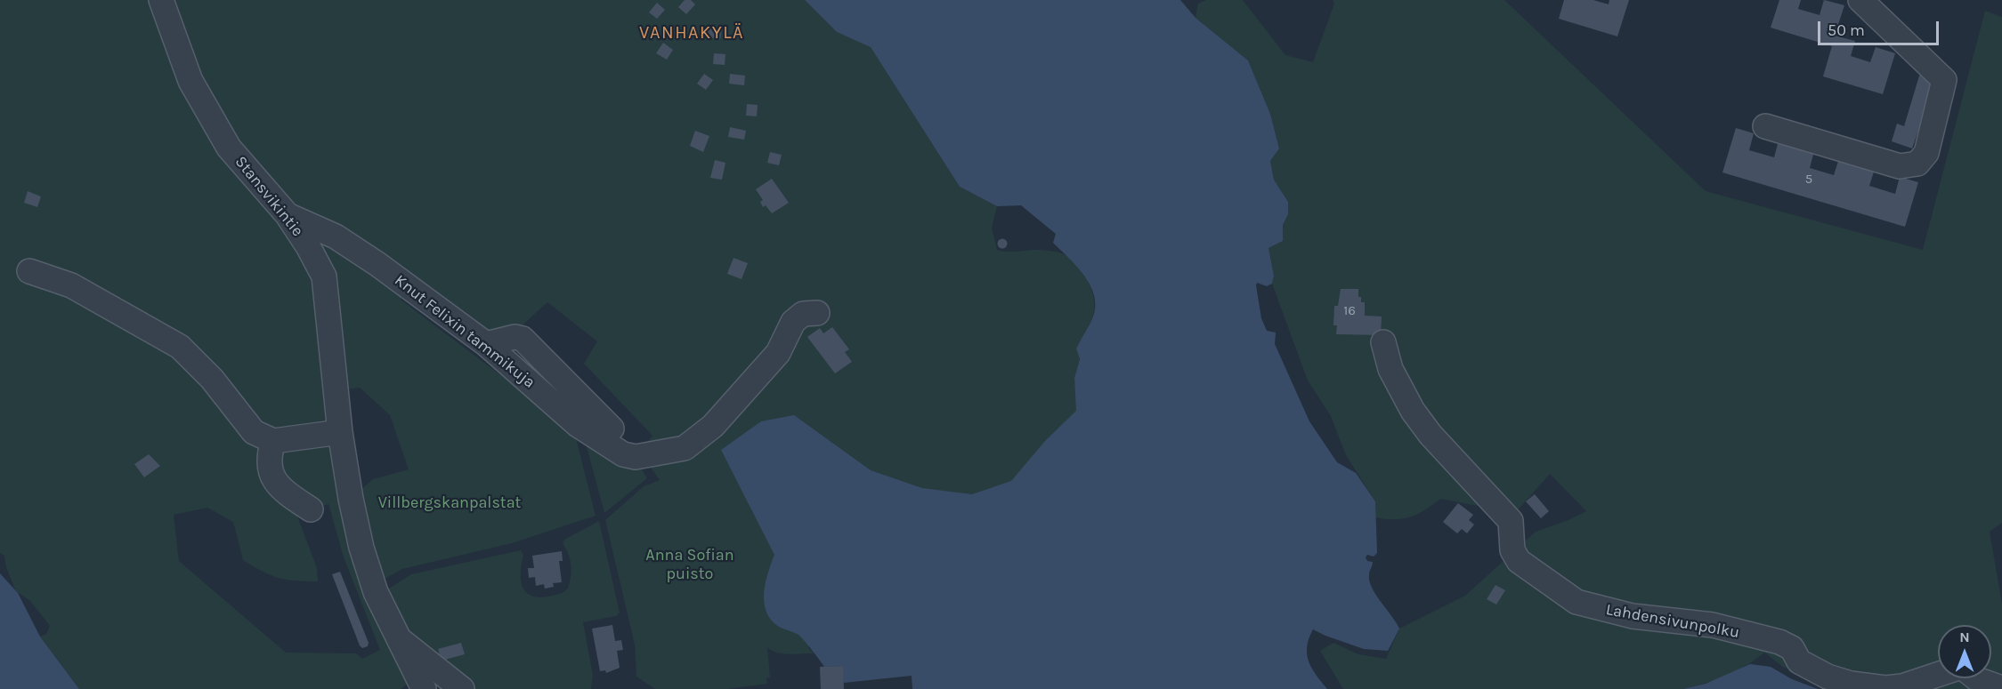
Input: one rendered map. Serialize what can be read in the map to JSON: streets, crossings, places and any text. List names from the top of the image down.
{
  "streets": {
    "lane": ["Stansvikintie", "Knut Felixin tammikuja", "Lahdensivunpolku"]
  },
  "crossings": [
    ["Stansvikintie", "Knut Felixin tammikuja"]
  ],
  "districts": ["VANHAKYLÄ"],
  "parks": ["Villbergskanpalstat", "Anna Sofian puisto"],
  "house_numbers": ["5", "16"],
  "scale_bar": "50 m",
  "north": "top"
}
